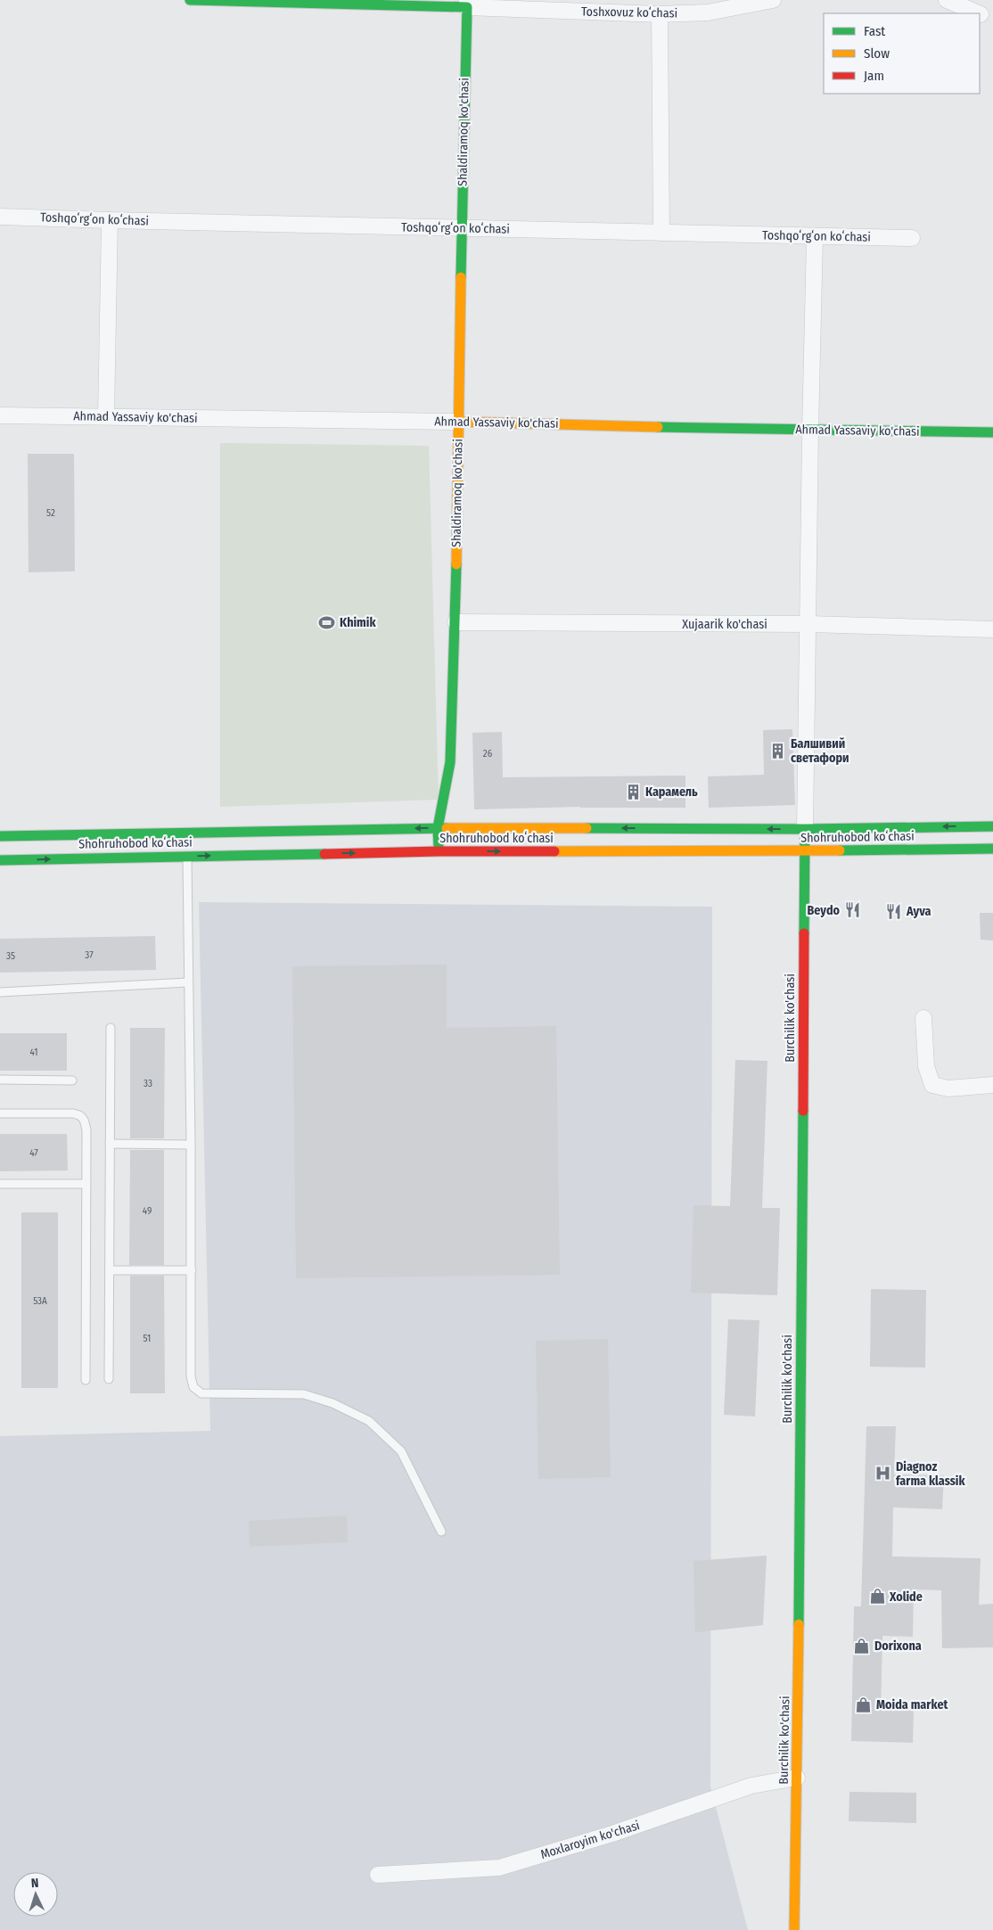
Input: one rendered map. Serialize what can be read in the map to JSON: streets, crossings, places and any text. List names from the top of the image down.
{
  "streets": {
    "main road": [
      "Toshxovuz koʻchasi",
      "Shaldiramoq ko'chasi",
      "Ahmad Yassaviy ko'chasi",
      "Shohruhobod koʻchasi",
      "Burchilik ko'chasi"
    ],
    "street": ["Toshqoʻrgʻon koʻchasi", "Xujaarik ko'chasi", "Moxlaroyim ko'chasi"]
  },
  "crossings": [
    ["Toshxovuz koʻchasi", "Shaldiramoq ko'chasi"],
    ["Shaldiramoq ko'chasi", "Toshqoʻrgʻon koʻchasi"],
    ["Shaldiramoq ko'chasi", "Ahmad Yassaviy ko'chasi"],
    ["Shaldiramoq ko'chasi", "Xujaarik ko'chasi"],
    ["Shaldiramoq ko'chasi", "Shohruhobod koʻchasi"],
    ["Shohruhobod koʻchasi", "Burchilik ko'chasi"],
    ["Burchilik ko'chasi", "Moxlaroyim ko'chasi"]
  ],
  "places": {
    "sports": ["Khimik"],
    "building": ["Балшивий светафори", "Карамель"],
    "restaurant": ["Beydo", "Ayva"],
    "hospital": ["Diagnoz farma klassik"],
    "shop": ["Xolide", "Dorixona", "Moida market"]
  },
  "house_numbers": [
    "52",
    "26",
    "37",
    "35",
    "41",
    "33",
    "47",
    "49",
    "53А",
    "51"
  ],
  "legend": ["Fast", "Slow", "Jam"],
  "north": "top"
}
